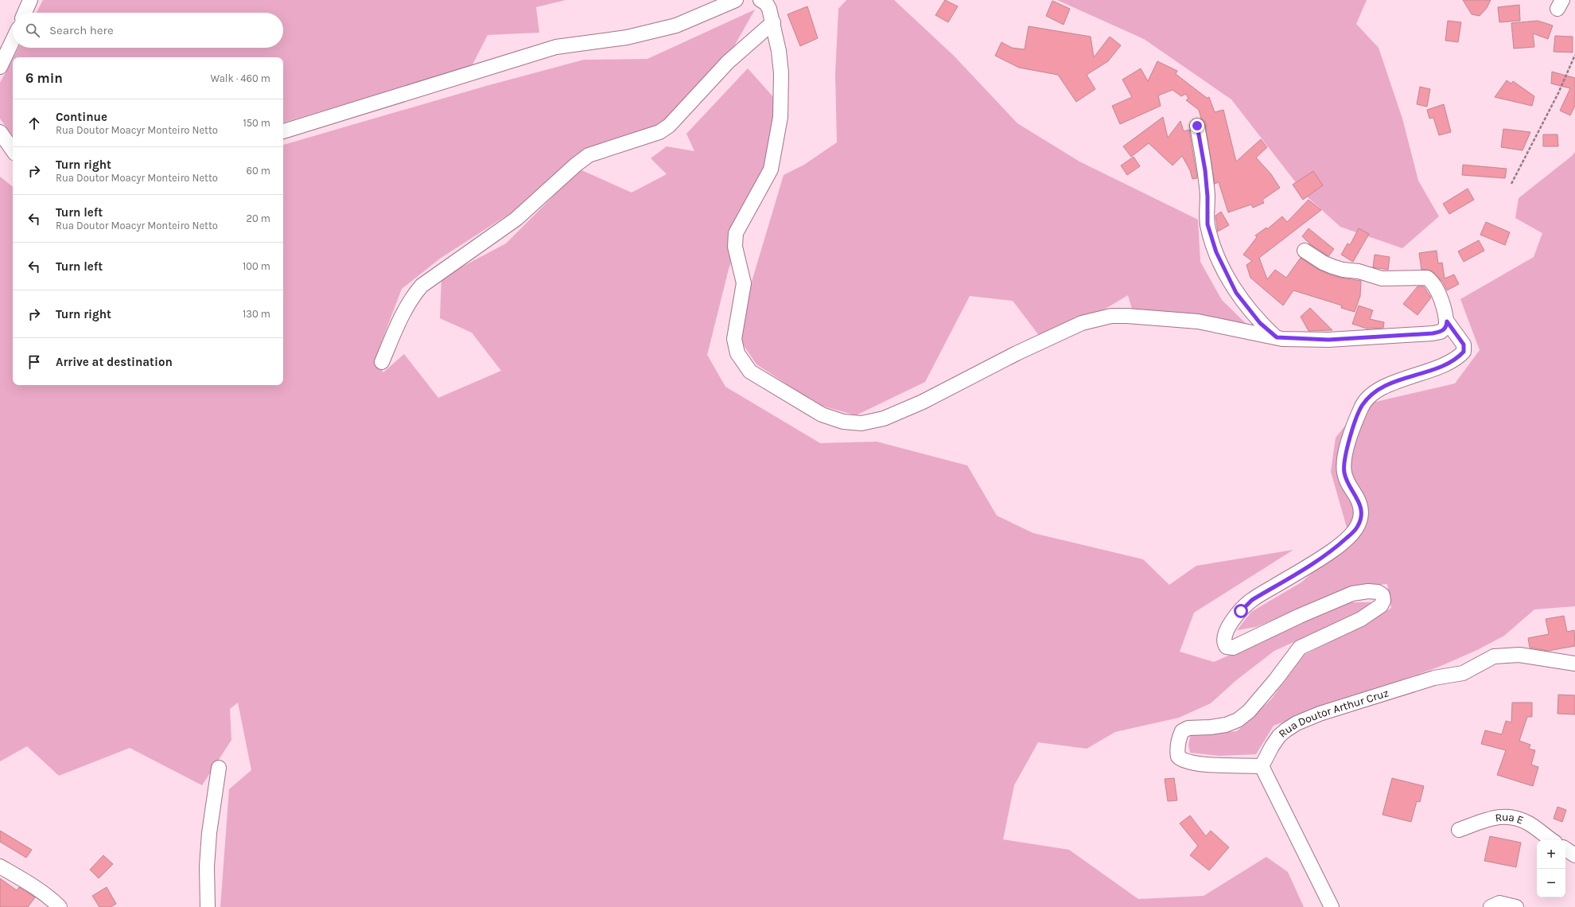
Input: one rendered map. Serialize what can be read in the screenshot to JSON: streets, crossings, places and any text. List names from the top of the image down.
{
  "streets": {
    "street": ["Rua Doutor Arthur Cruz", "Rua E"]
  },
  "page": {
    "search": "Search here",
    "heading": ["6 min", "Walk · 460 m"],
    "list": [
      ["Continue", "Rua Doutor Moacyr Monteiro Netto", "150 m"],
      ["Turn right", "Rua Doutor Moacyr Monteiro Netto", "60 m"],
      ["Turn left", "Rua Doutor Moacyr Monteiro Netto", "20 m"],
      ["Turn left", "100 m"],
      ["Turn right", "130 m"],
      "Arrive at destination"
    ],
    "map_buttons": ["+", "−"]
  }
}
